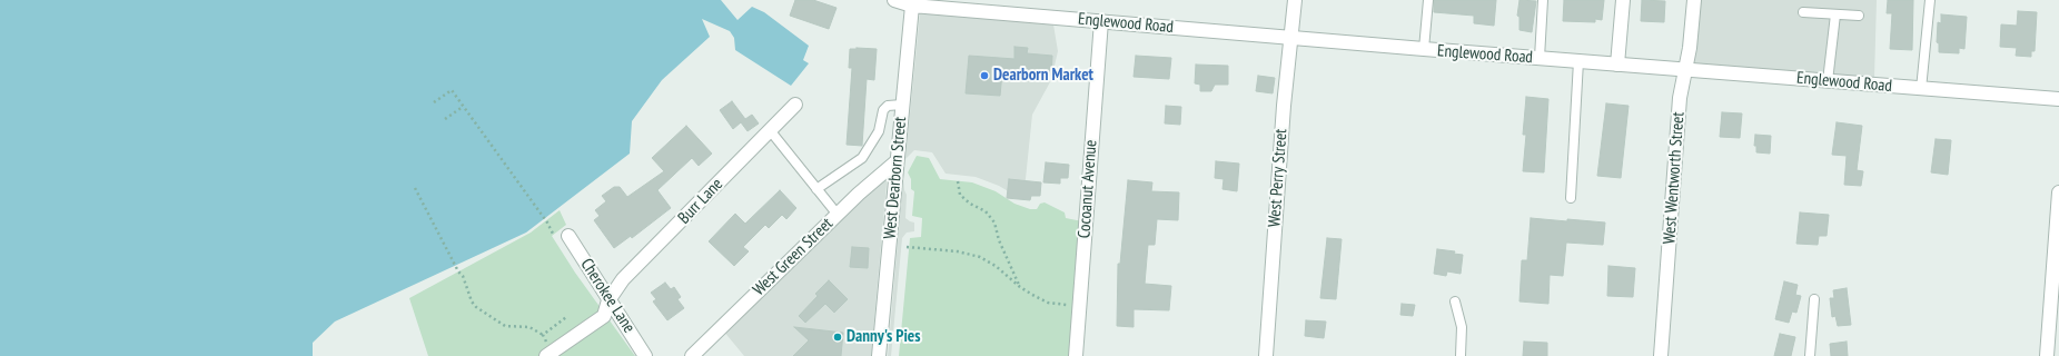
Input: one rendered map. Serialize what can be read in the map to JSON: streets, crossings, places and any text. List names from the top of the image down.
{
  "streets": {
    "street": [
      "Englewood Road",
      "West Dearborn Street",
      "West Perry Street",
      "West Wentworth Street",
      "Cocoanut Avenue",
      "Burr Lane",
      "West Green Street",
      "Cherokee Lane"
    ]
  },
  "crossings": [
    ["Englewood Road", "West Dearborn Street"],
    ["Englewood Road", "West Perry Street"],
    ["Englewood Road", "West Wentworth Street"],
    ["Englewood Road", "Cocoanut Avenue"],
    ["West Dearborn Street", "West Green Street"],
    ["Burr Lane", "Cherokee Lane"]
  ],
  "places": ["Dearborn Market", "Danny's Pies"]
}
